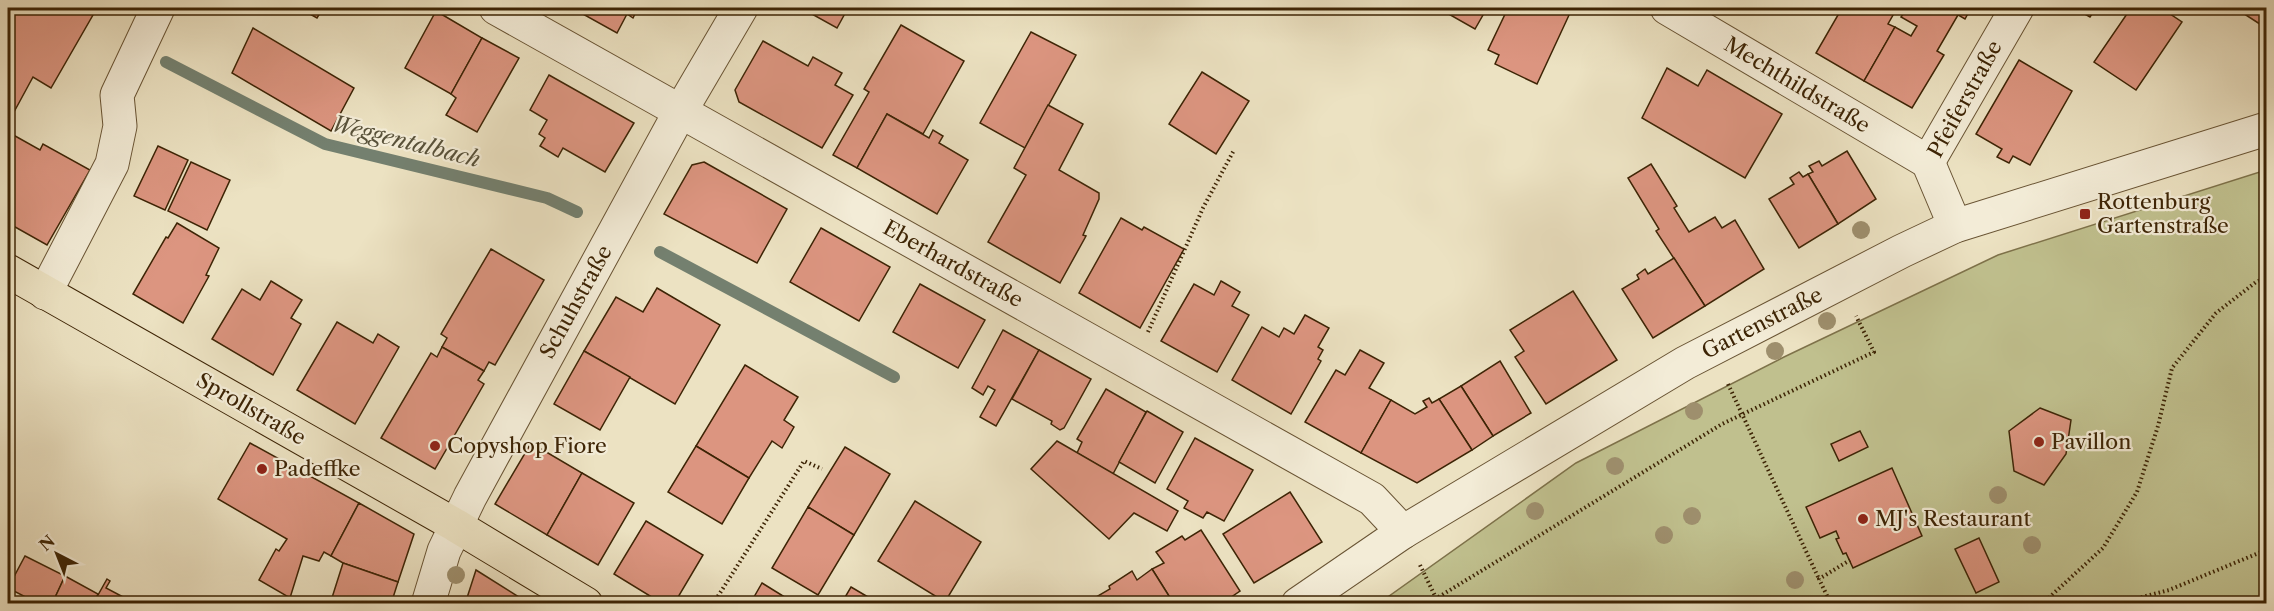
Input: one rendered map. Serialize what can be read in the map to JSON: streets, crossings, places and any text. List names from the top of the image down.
{
  "streets": {
    "main road": ["Sprollstraße"],
    "street": [
      "Mechthildstraße",
      "Pfeiferstraße",
      "Eberhardstraße",
      "Schuhstraße",
      "Gartenstraße"
    ]
  },
  "crossings": [
    ["Mechthildstraße", "Pfeiferstraße"],
    ["Pfeiferstraße", "Gartenstraße"],
    ["Eberhardstraße", "Schuhstraße"],
    ["Eberhardstraße", "Gartenstraße"],
    ["Schuhstraße", "Sprollstraße"]
  ],
  "water": ["Weggentalbach"],
  "places": {
    "transit": ["Rottenburg Gartenstraße"],
    "other": [
      "Pavillon",
      "Copyshop Fiore",
      "Padeffke",
      "MJ's Restaurant"
    ]
  },
  "north": "top left"
}
